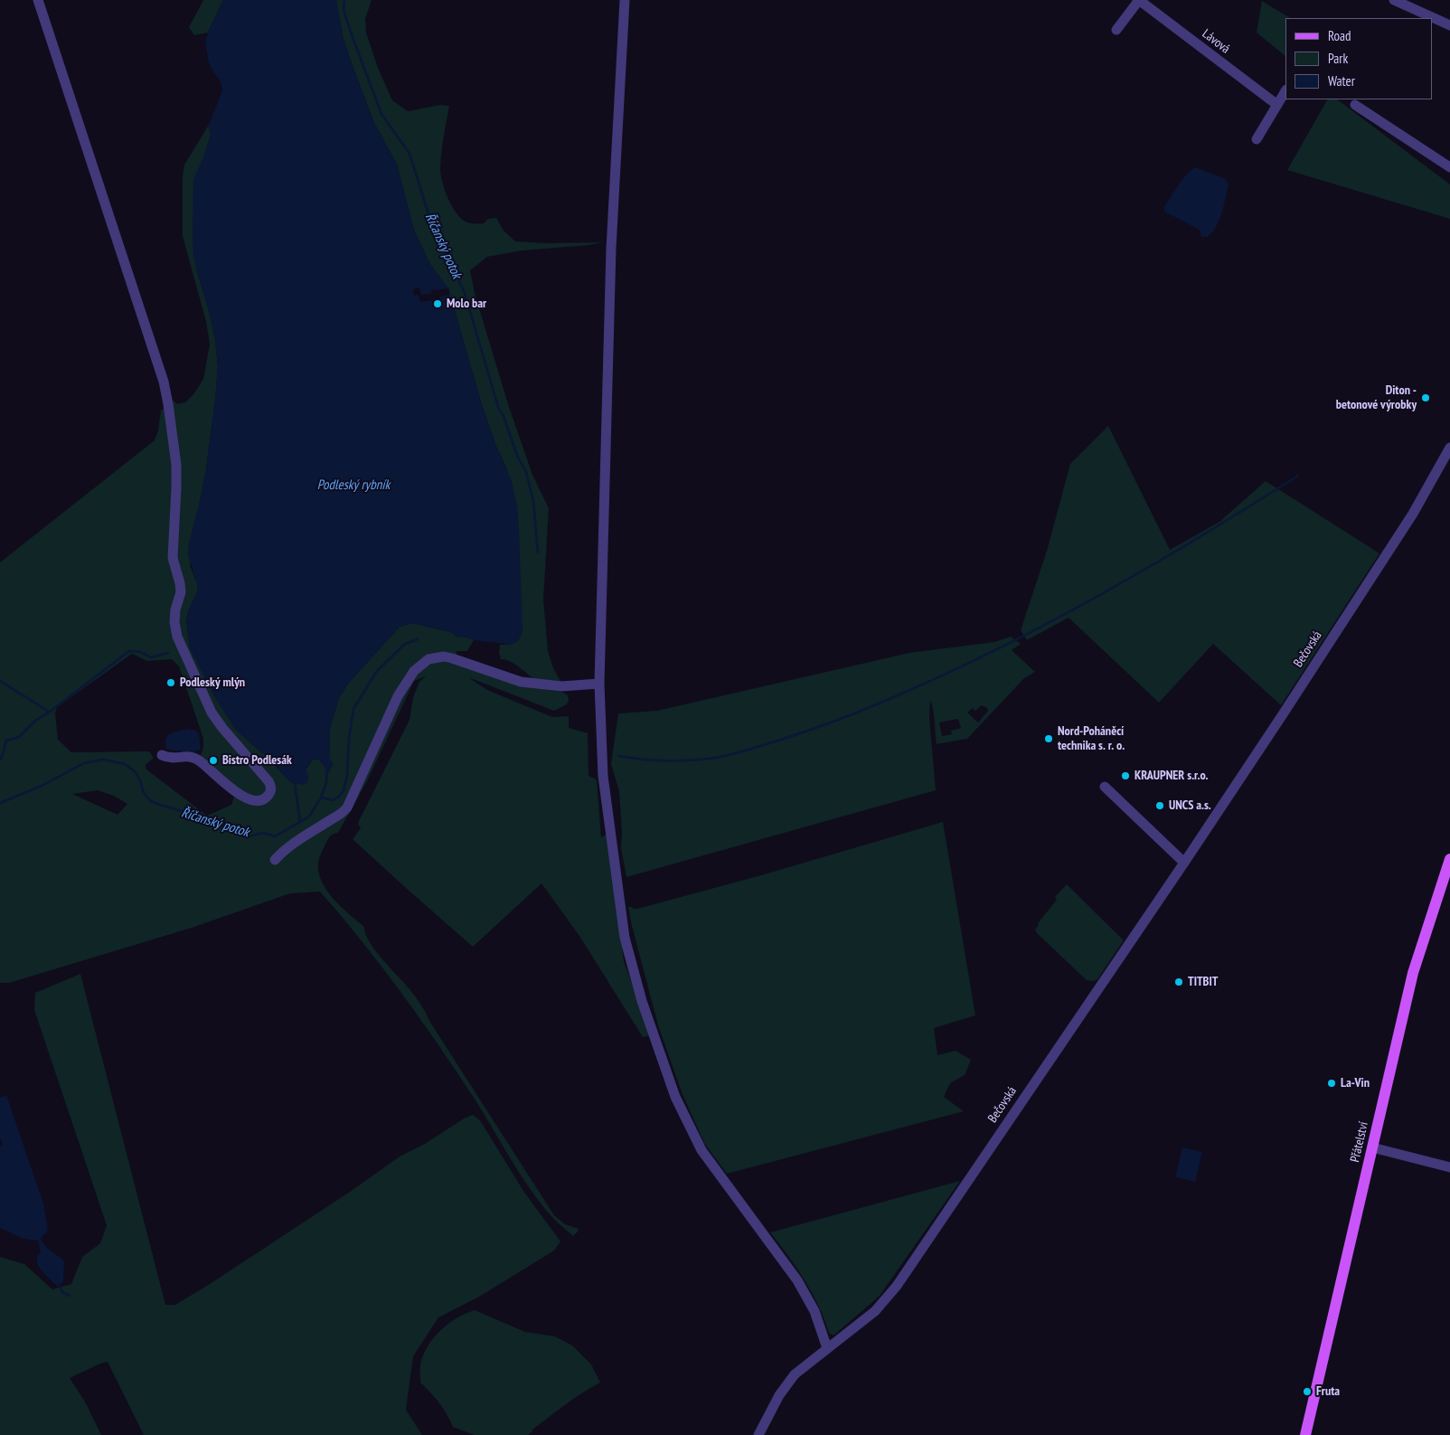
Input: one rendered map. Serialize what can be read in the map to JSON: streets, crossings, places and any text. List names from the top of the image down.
{
  "streets": {
    "main road": ["Přátelství"],
    "street": ["Lávová", "Bečovská"]
  },
  "water": ["Říčanský potok", "Podleský rybník"],
  "places": [
    "Molo bar",
    "Diton - betonové výrobky",
    "Podleský mlýn",
    "Nord-Poháněcí technika s. r. o.",
    "Bistro Podlesák",
    "KRAUPNER s.r.o.",
    "UNCS a.s.",
    "TITBIT",
    "La-Vin",
    "Fruta"
  ],
  "legend": ["Road", "Park", "Water"]
}
